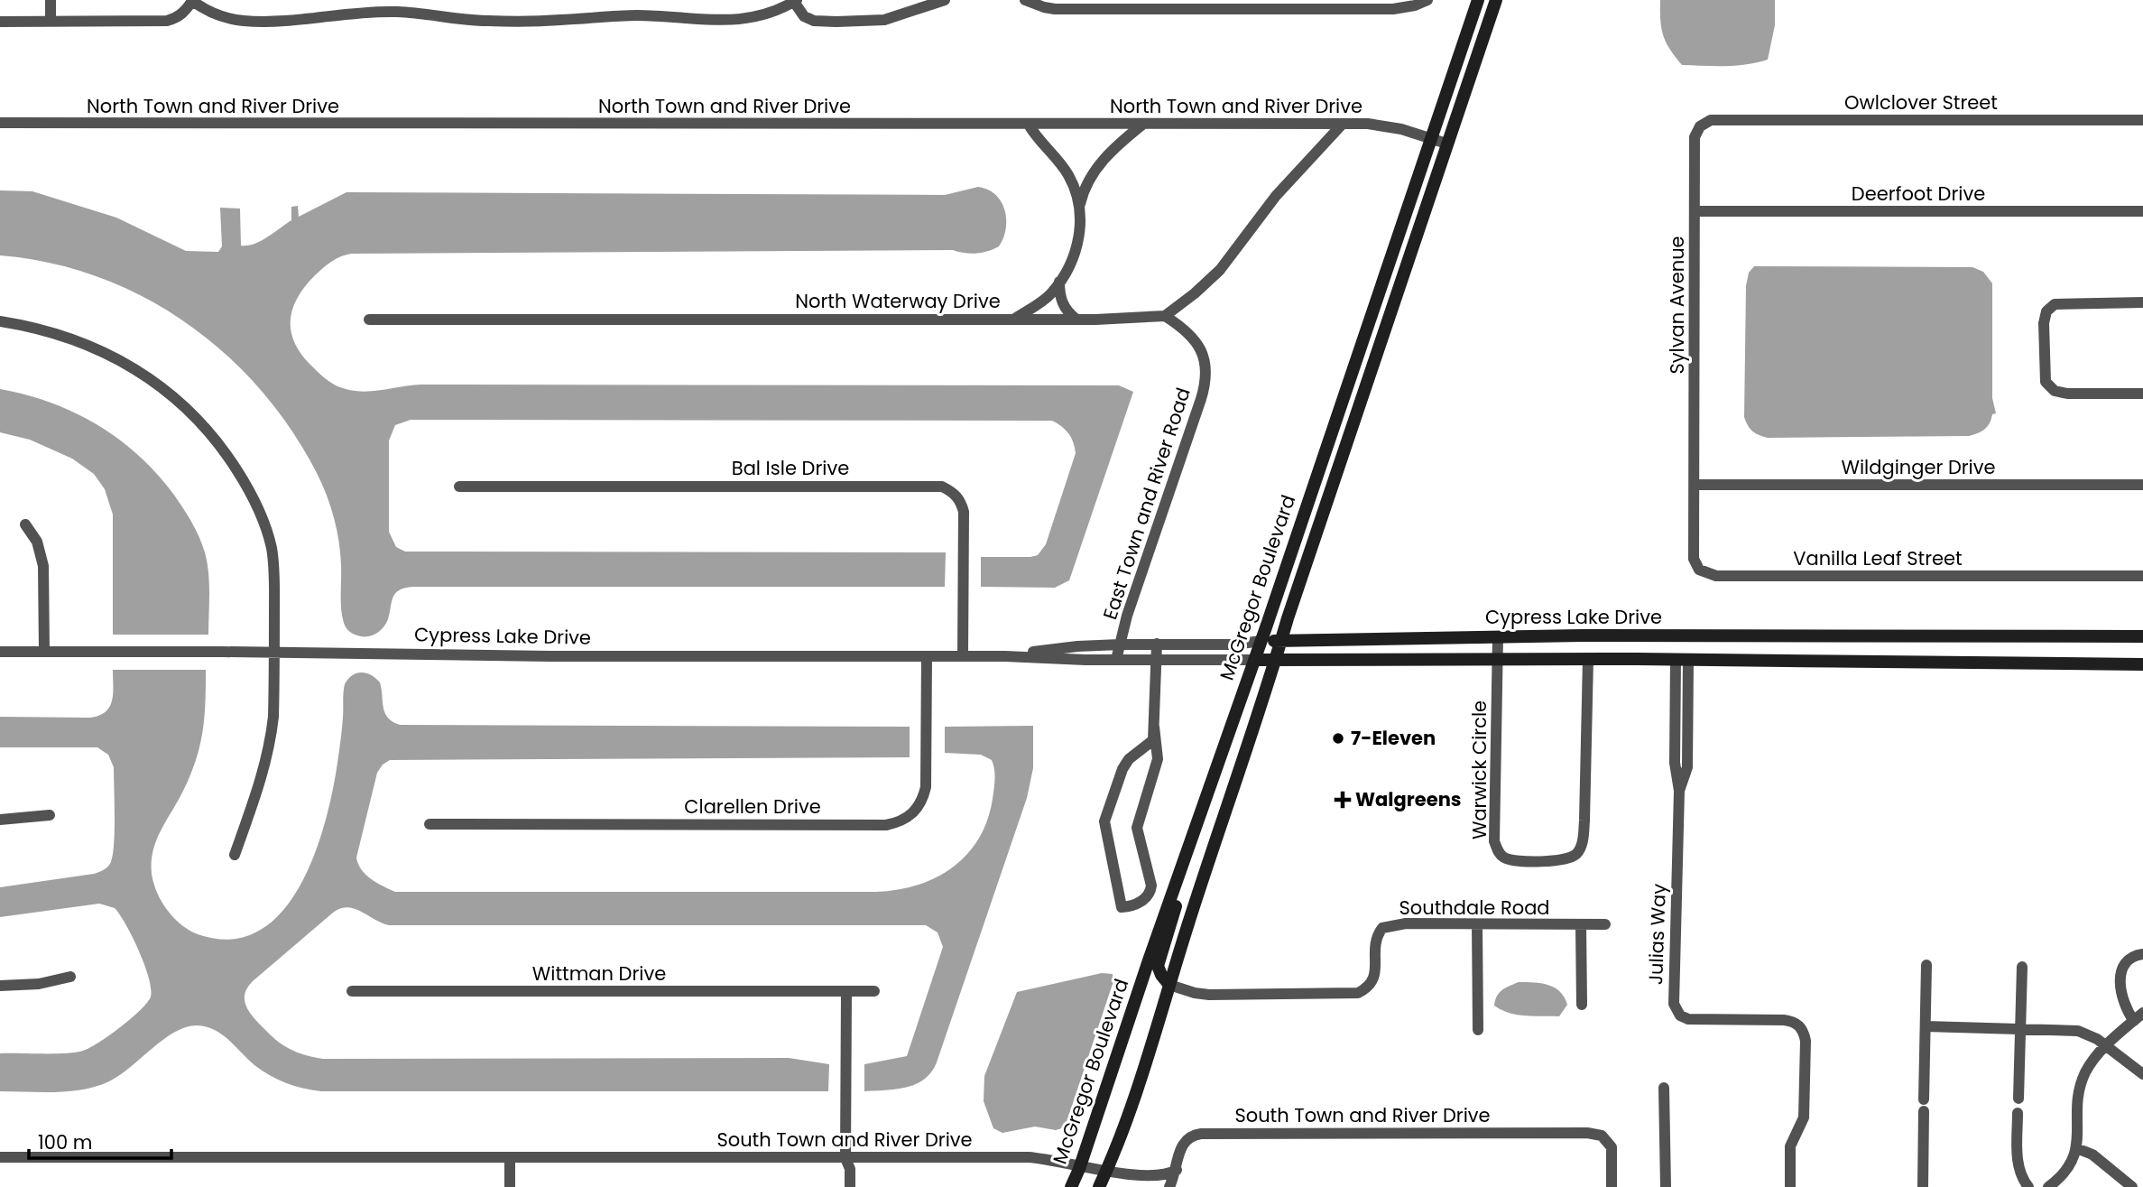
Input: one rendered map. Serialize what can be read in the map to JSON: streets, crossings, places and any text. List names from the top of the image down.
{
  "streets": {
    "main road": ["McGregor Boulevard", "Cypress Lake Drive"],
    "street": [
      "Owlclover Street",
      "North Town and River Drive",
      "Deerfoot Drive",
      "North Waterway Drive",
      "Sylvan Avenue",
      "Wildginger Drive",
      "Bal Isle Drive",
      "East Town and River Road",
      "Vanilla Leaf Street",
      "Warwick Circle",
      "Clarellen Drive",
      "Southdale Road",
      "Julias Way",
      "Wittman Drive",
      "South Town and River Drive"
    ]
  },
  "crossings": [
    ["Owlclover Street", "Sylvan Avenue"],
    ["North Town and River Drive", "McGregor Boulevard"],
    ["Deerfoot Drive", "Sylvan Avenue"],
    ["North Waterway Drive", "East Town and River Road"],
    ["Sylvan Avenue", "Wildginger Drive"],
    ["Sylvan Avenue", "Vanilla Leaf Street"],
    ["Wildginger Drive", "Vanilla Leaf Street"],
    ["Bal Isle Drive", "Cypress Lake Drive"],
    ["East Town and River Road", "Cypress Lake Drive"],
    ["McGregor Boulevard", "Cypress Lake Drive"],
    ["McGregor Boulevard", "Southdale Road"],
    ["McGregor Boulevard", "South Town and River Drive"],
    ["Cypress Lake Drive", "Warwick Circle"],
    ["Cypress Lake Drive", "Clarellen Drive"],
    ["Cypress Lake Drive", "Julias Way"]
  ],
  "places": {
    "other": ["7-Eleven"],
    "health": ["Walgreens"]
  },
  "scale_bar": "100 m"
}
